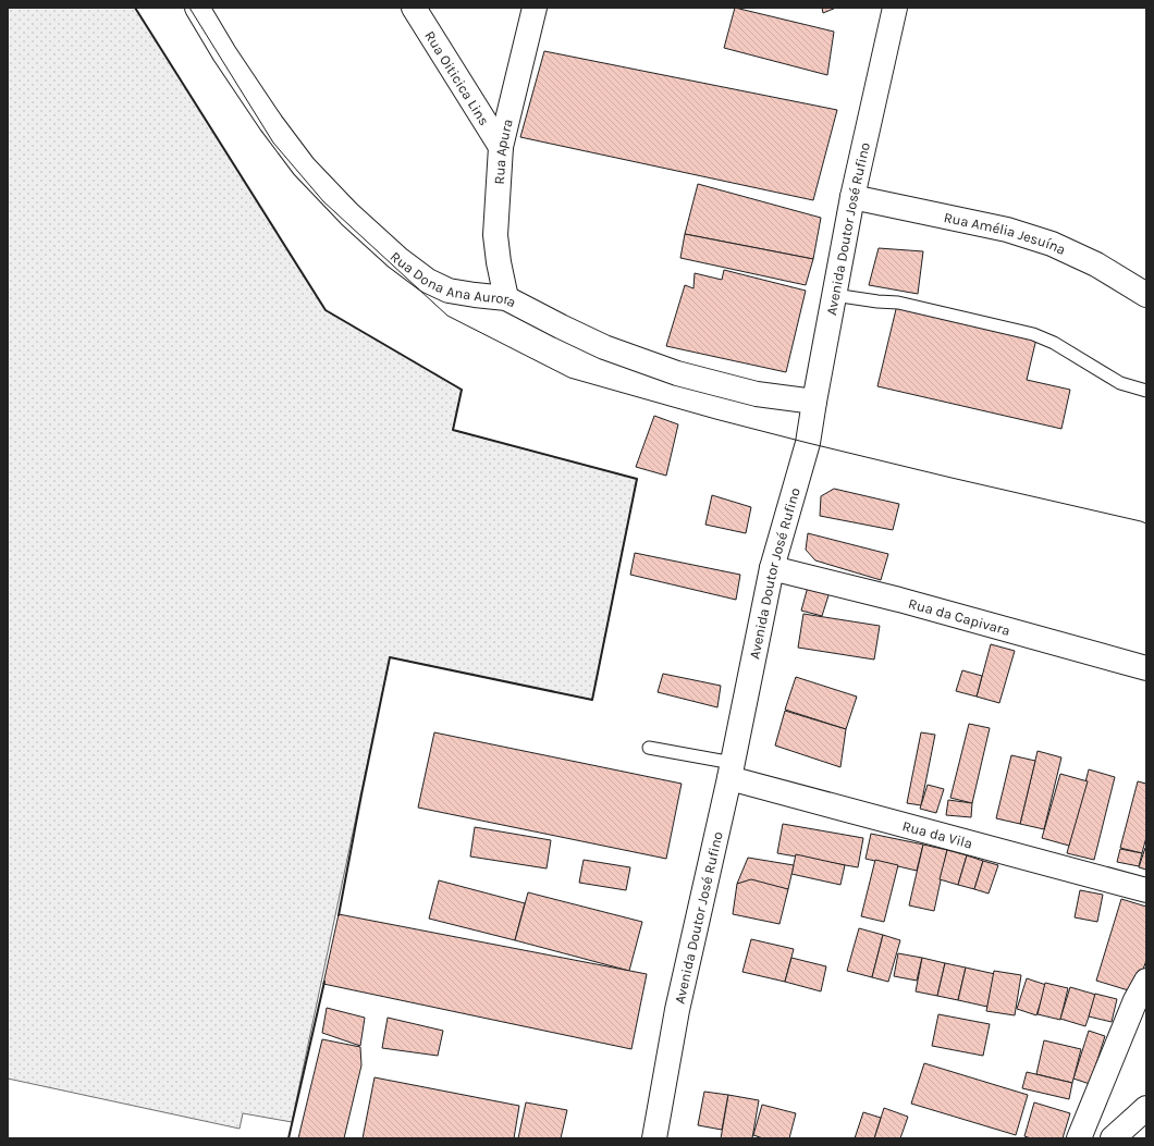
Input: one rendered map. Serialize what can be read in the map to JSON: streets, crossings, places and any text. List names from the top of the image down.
{
  "streets": {
    "street": [
      "Rua Oiticica Lins",
      "Rua Apura",
      "Avenida Doutor José Rufino",
      "Rua Amélia Jesuína",
      "Rua Dona Ana Aurora",
      "Rua da Capivara",
      "Rua da Vila"
    ]
  },
  "crossings": [
    ["Rua Oiticica Lins", "Rua Apura"],
    ["Rua Apura", "Rua Dona Ana Aurora"],
    ["Avenida Doutor José Rufino", "Rua Amélia Jesuína"],
    ["Avenida Doutor José Rufino", "Rua Dona Ana Aurora"],
    ["Avenida Doutor José Rufino", "Rua da Capivara"],
    ["Avenida Doutor José Rufino", "Rua da Vila"]
  ]
}
